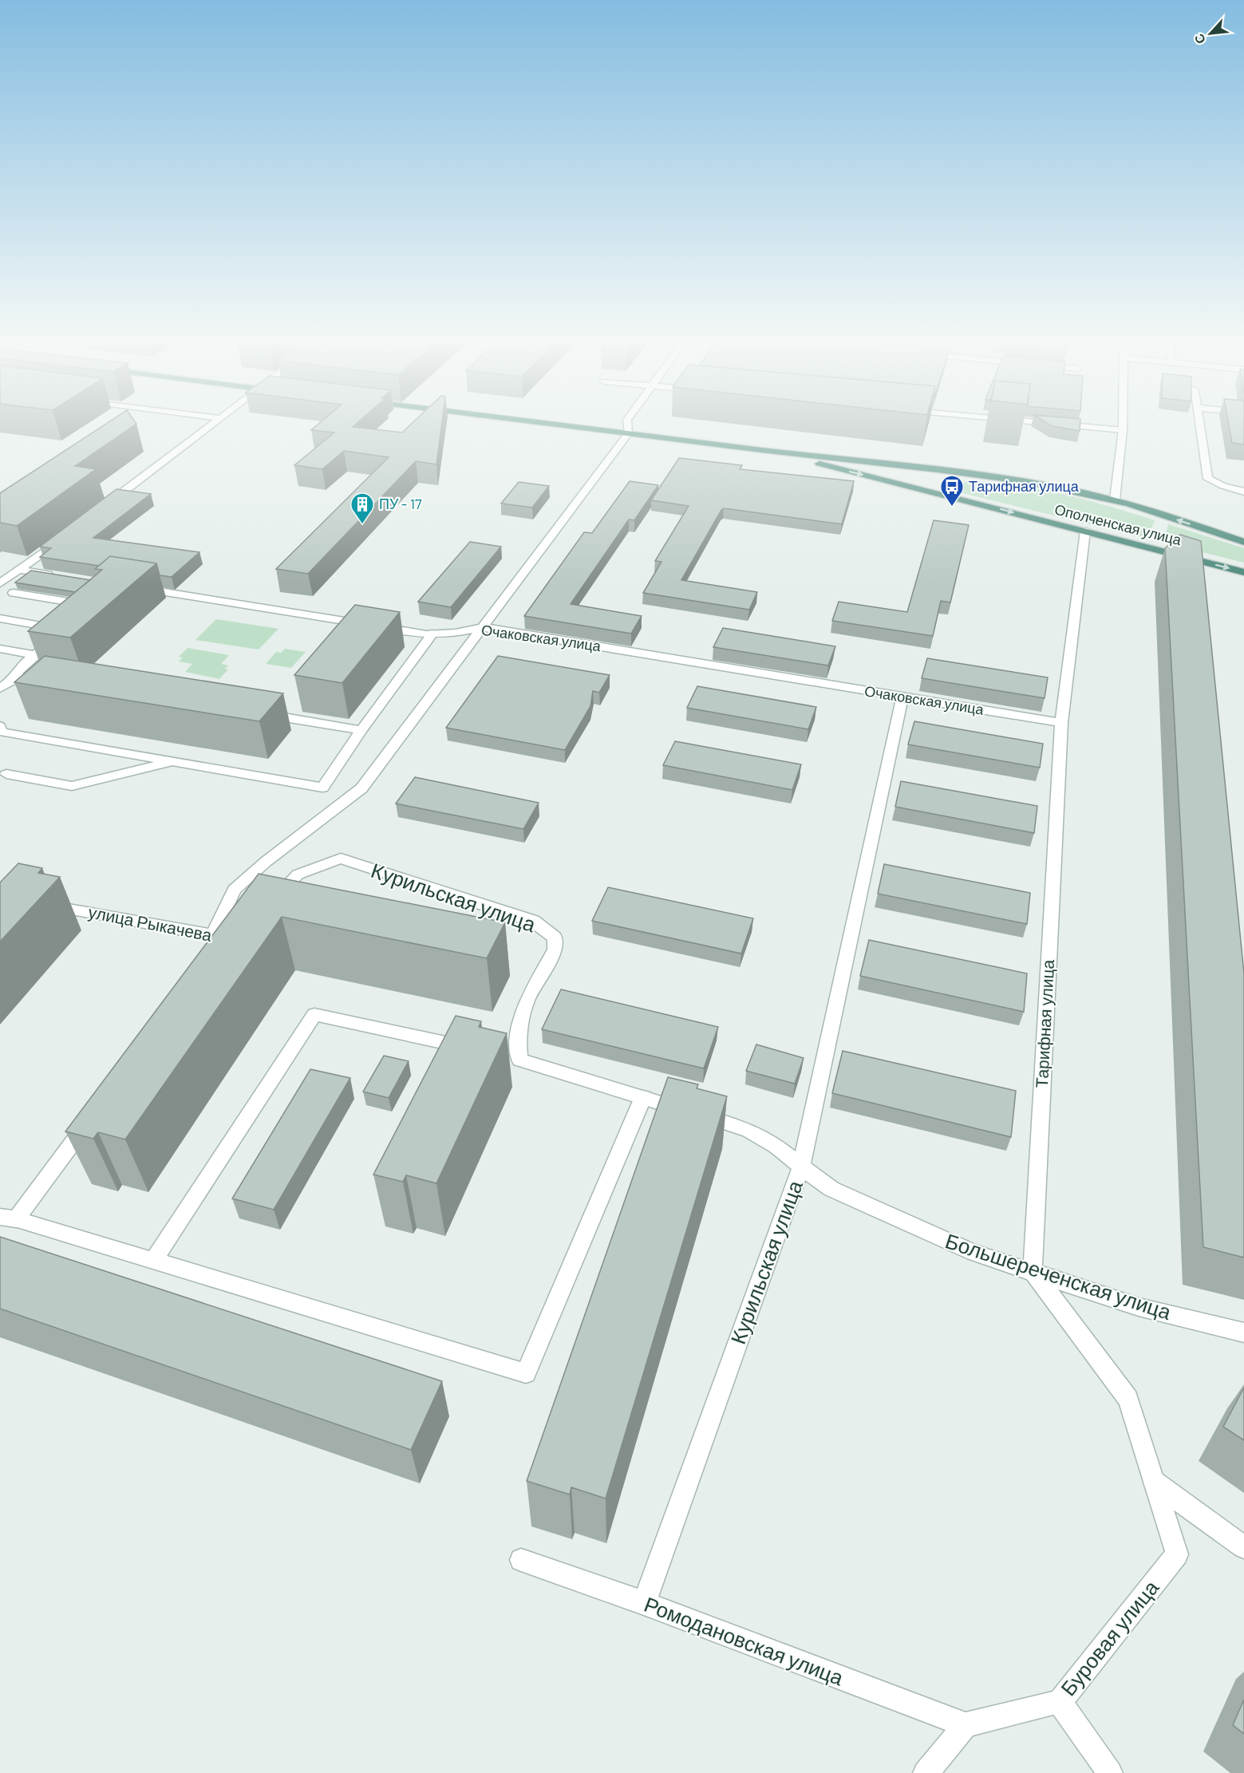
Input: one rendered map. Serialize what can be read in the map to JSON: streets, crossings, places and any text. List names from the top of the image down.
{
  "streets": {
    "highway": ["Ополченская улица"],
    "street": [
      "Очаковская улица",
      "Курильская улица",
      "улица Рыкачева",
      "Тарифная улица",
      "Большереченская улица",
      "Буровая улица",
      "Ромодановская улица"
    ]
  },
  "crossings": [
    ["Ополченская улица", "Тарифная улица"],
    ["Очаковская улица", "Тарифная улица"],
    ["Курильская улица", "Большереченская улица"],
    ["Курильская улица", "Ромодановская улица"],
    ["Тарифная улица", "Большереченская улица"],
    ["Буровая улица", "Ромодановская улица"]
  ],
  "places": {
    "bus stop": ["Тарифная улица"],
    "building": ["ПУ - 17"]
  },
  "north": "bottom left"
}
